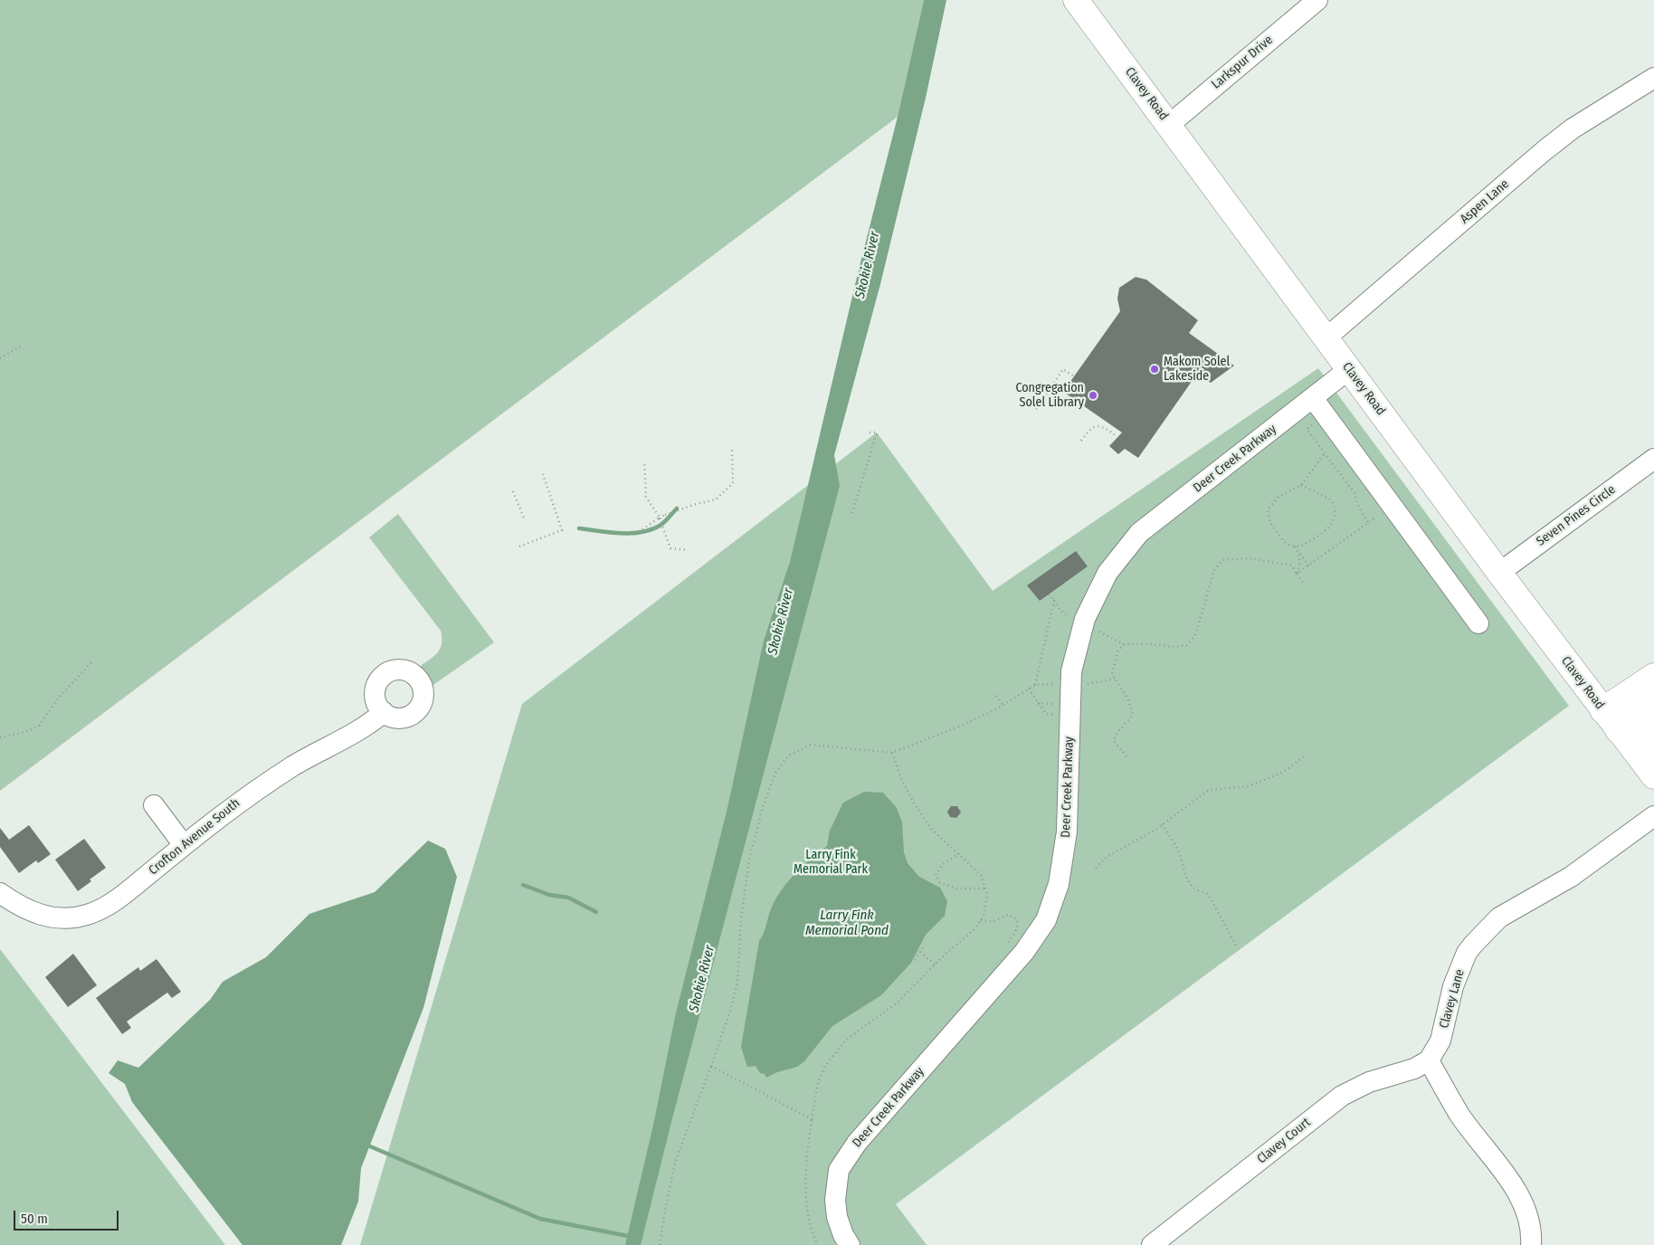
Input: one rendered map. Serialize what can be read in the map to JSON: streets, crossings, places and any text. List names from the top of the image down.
{
  "streets": {
    "main road": ["Clavey Road"],
    "street": [
      "Larkspur Drive",
      "Aspen Lane",
      "Deer Creek Parkway",
      "Seven Pines Circle",
      "Crofton Avenue South",
      "Clavey Lane",
      "Clavey Court"
    ]
  },
  "crossings": [
    ["Larkspur Drive", "Clavey Road"],
    ["Clavey Road", "Aspen Lane"],
    ["Clavey Road", "Deer Creek Parkway"],
    ["Clavey Road", "Seven Pines Circle"],
    ["Clavey Lane", "Clavey Court"]
  ],
  "water": ["Skokie River", "Larry Fink Memorial Pond"],
  "parks": ["Larry Fink Memorial Park"],
  "places": ["Makom Solel Lakeside", "Congregation Solel Library"],
  "scale_bar": "50 m"
}
